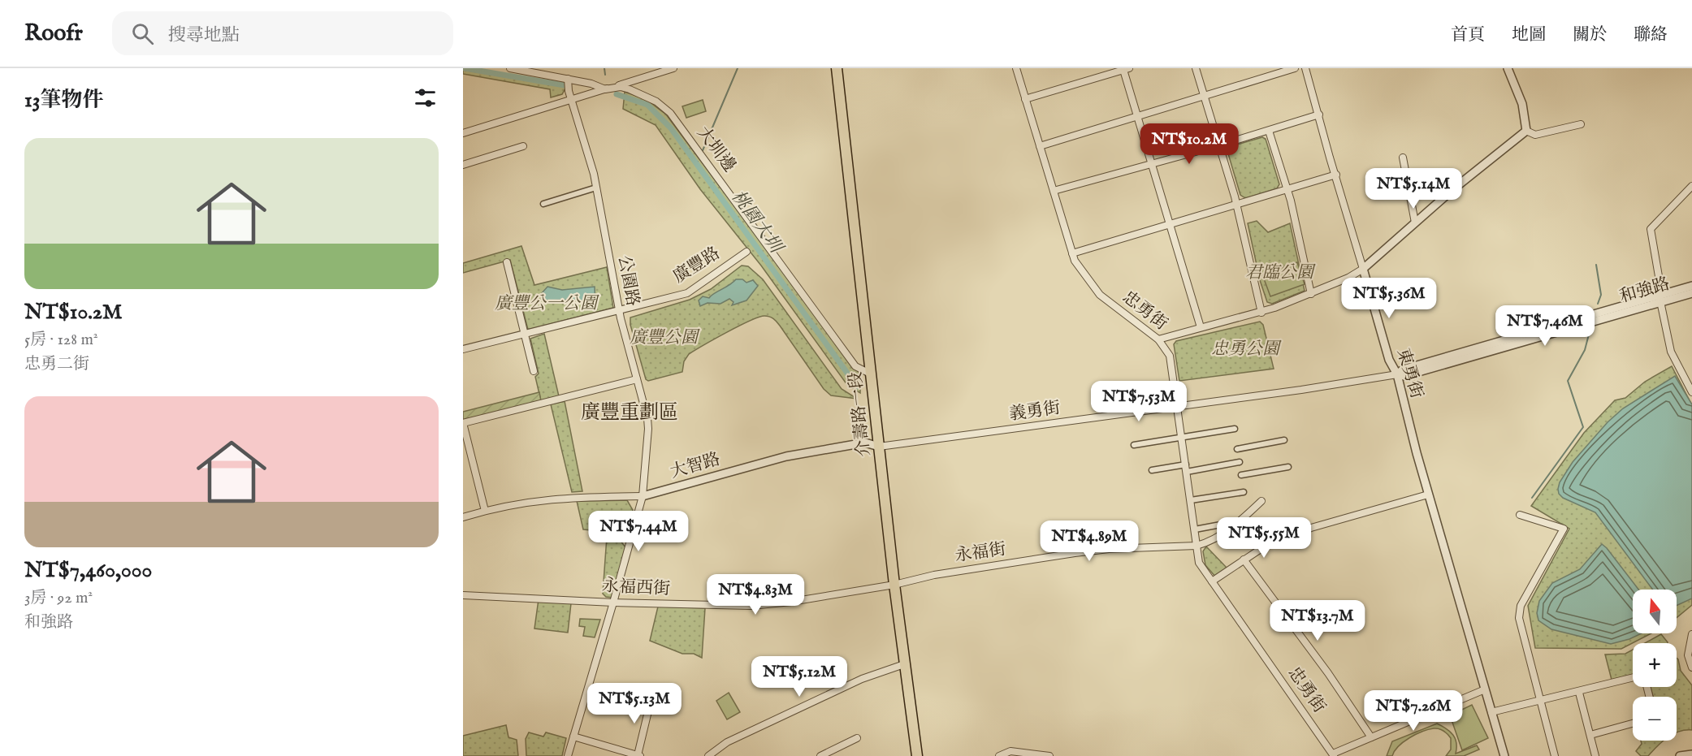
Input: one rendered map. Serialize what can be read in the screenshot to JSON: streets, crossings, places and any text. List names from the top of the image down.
{
  "streets": {
    "main road": ["介壽路一段"],
    "street": [
      "大圳邊",
      "廣豐路",
      "公園路",
      "和強路",
      "忠勇街",
      "東勇街",
      "義勇街",
      "大智路",
      "永福街",
      "永福西街"
    ]
  },
  "crossings": [
    ["大圳邊", "介壽路一段"],
    ["廣豐路", "公園路"],
    ["公園路", "大智路"],
    ["公園路", "永福西街"],
    ["和強路", "東勇街"],
    ["和強路", "義勇街"],
    ["忠勇街", "義勇街"],
    ["忠勇街", "永福街"],
    ["東勇街", "義勇街"],
    ["義勇街", "介壽路一段"],
    ["義勇街", "大智路"],
    ["介壽路一段", "大智路"],
    ["介壽路一段", "永福街"],
    ["介壽路一段", "永福西街"],
    ["永福街", "永福西街"]
  ],
  "districts": ["廣豐重劃區"],
  "water": ["桃園大圳"],
  "parks": [
    "君臨公園",
    "廣豐公一公園",
    "廣豐公園",
    "忠勇公園"
  ],
  "north": "top",
  "page": {
    "header": "Roofr",
    "search": "搜尋地點",
    "nav": [
      "首頁",
      "地圖",
      "關於",
      "聯絡"
    ],
    "heading": "13筆物件",
    "price": [
      "NT$10.2M",
      "NT$5.14M",
      "NT$5.36M",
      "NT$7.46M",
      "NT$7.53M",
      "NT$7.44M",
      "NT$5.55M",
      "NT$4.89M",
      "NT$4.83M",
      "NT$13.7M",
      "NT$5.12M",
      "NT$5.13M",
      "NT$7.26M"
    ],
    "list": [
      {
        "name": "NT$10.2M",
        "note": "5房 · 128 m² · 忠勇二街"
      },
      {
        "name": "NT$7,460,000",
        "note": "3房 · 92 m² · 和強路"
      }
    ],
    "map_buttons": ["+", "−"]
  }
}
